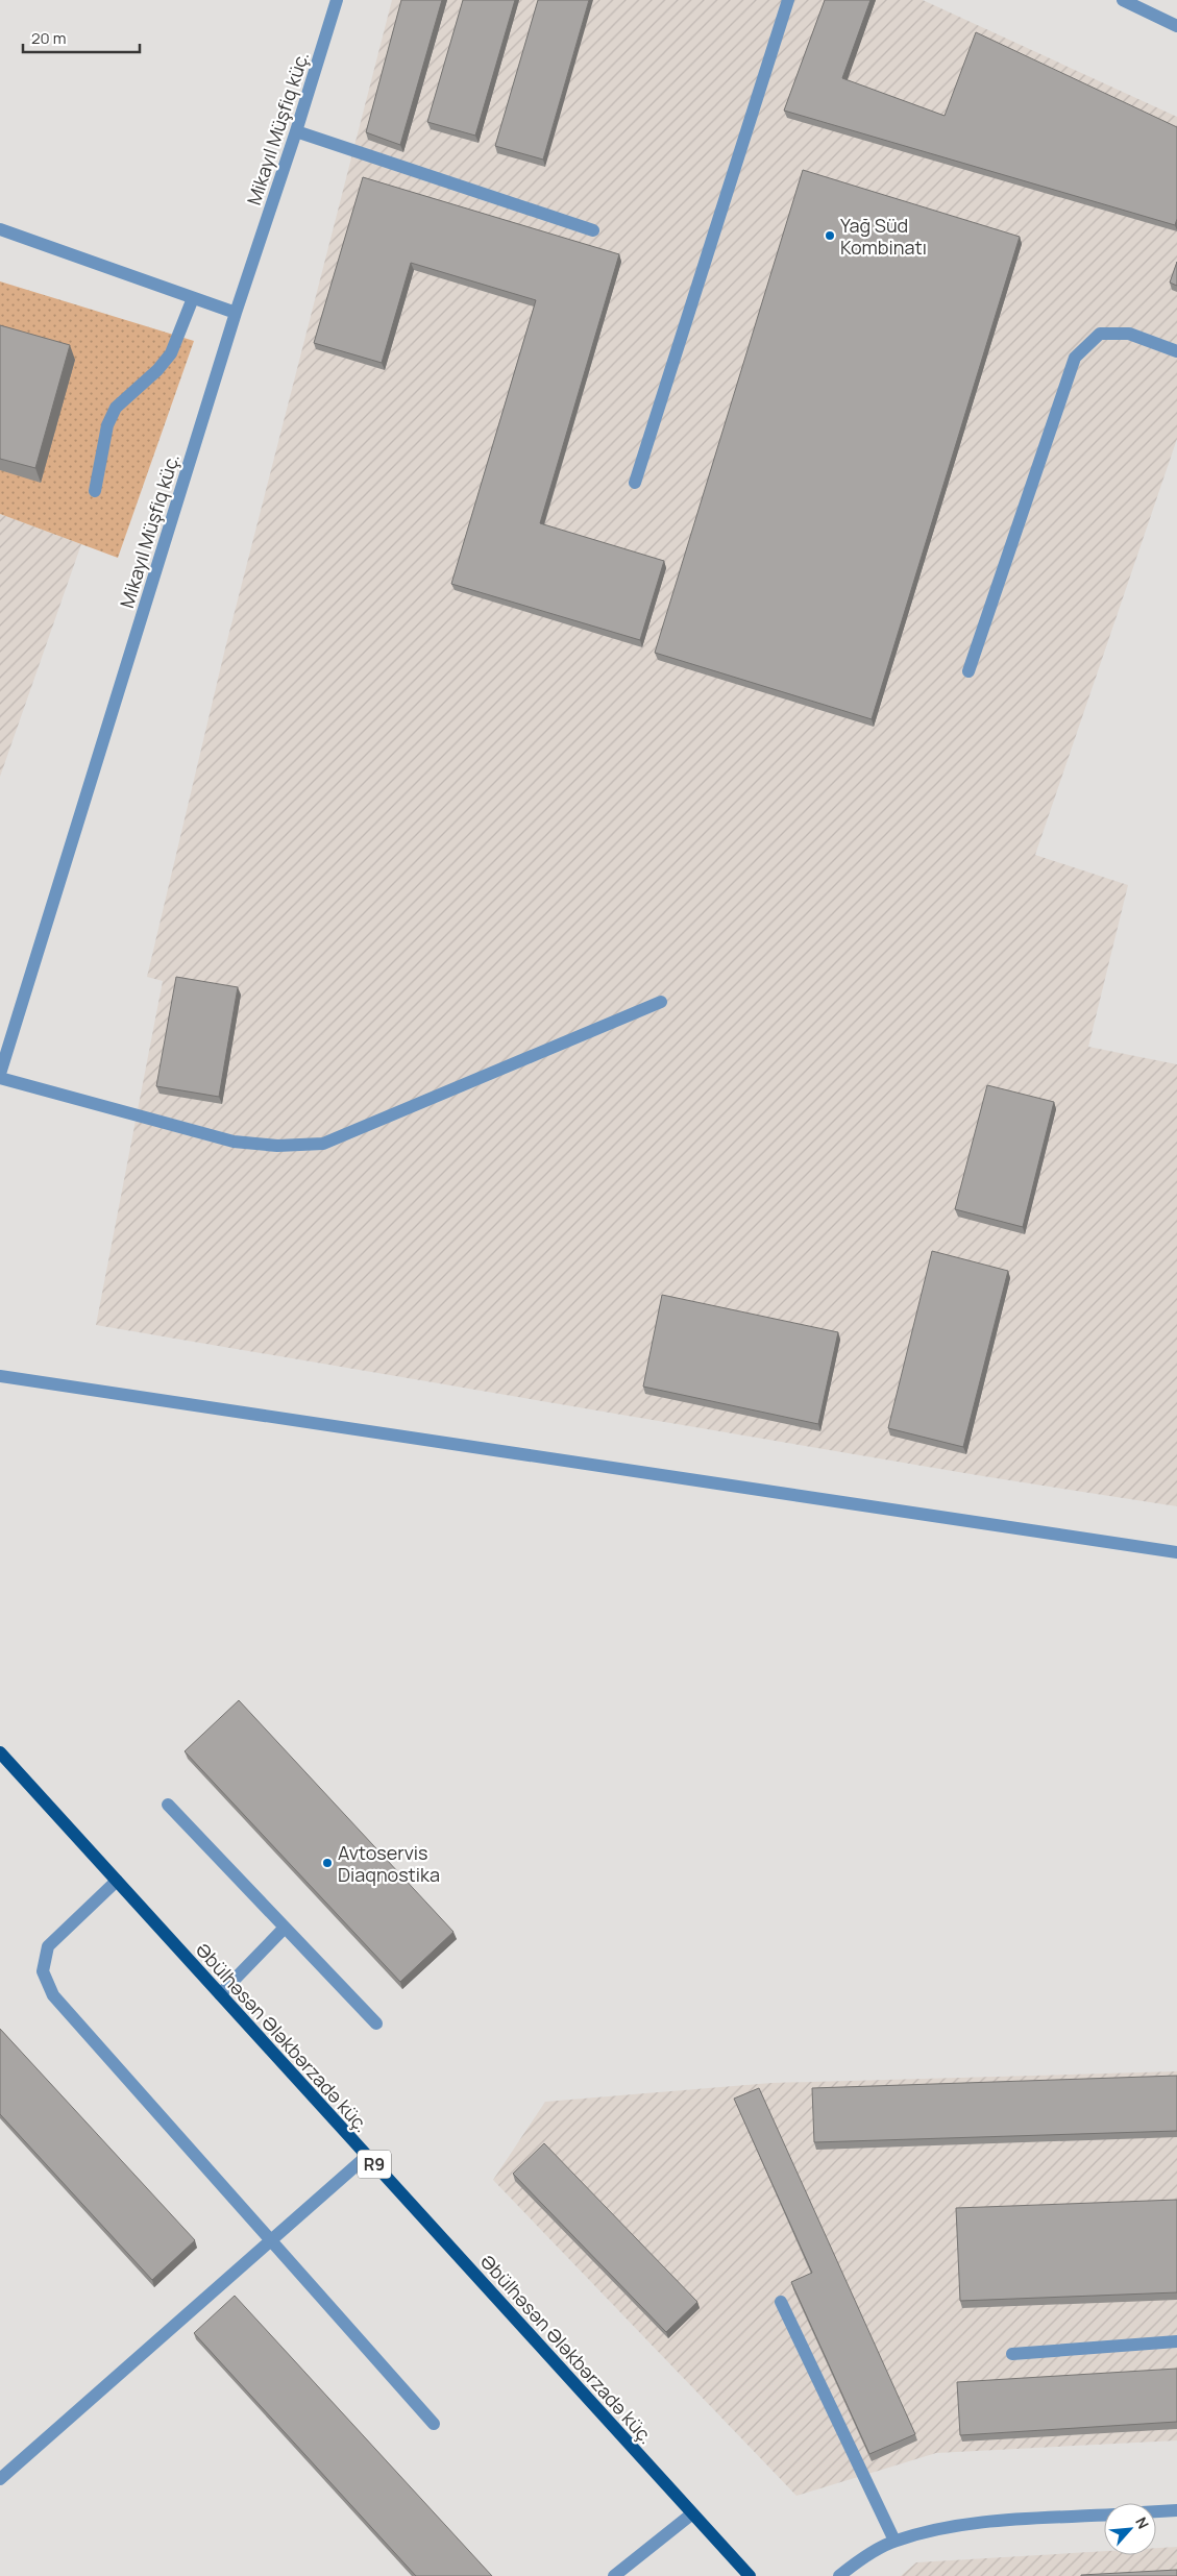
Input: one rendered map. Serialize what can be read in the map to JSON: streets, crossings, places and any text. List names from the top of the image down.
{
  "streets": {
    "main road": ["Əbülhəsən Ələkbərzadə küç.", "R9"],
    "street": ["Mikayıl Müşfiq küç."]
  },
  "places": ["Yağ Süd Kombinatı", "Avtoservis Diaqnostika"],
  "scale_bar": "20 m",
  "north": "top right"
}
